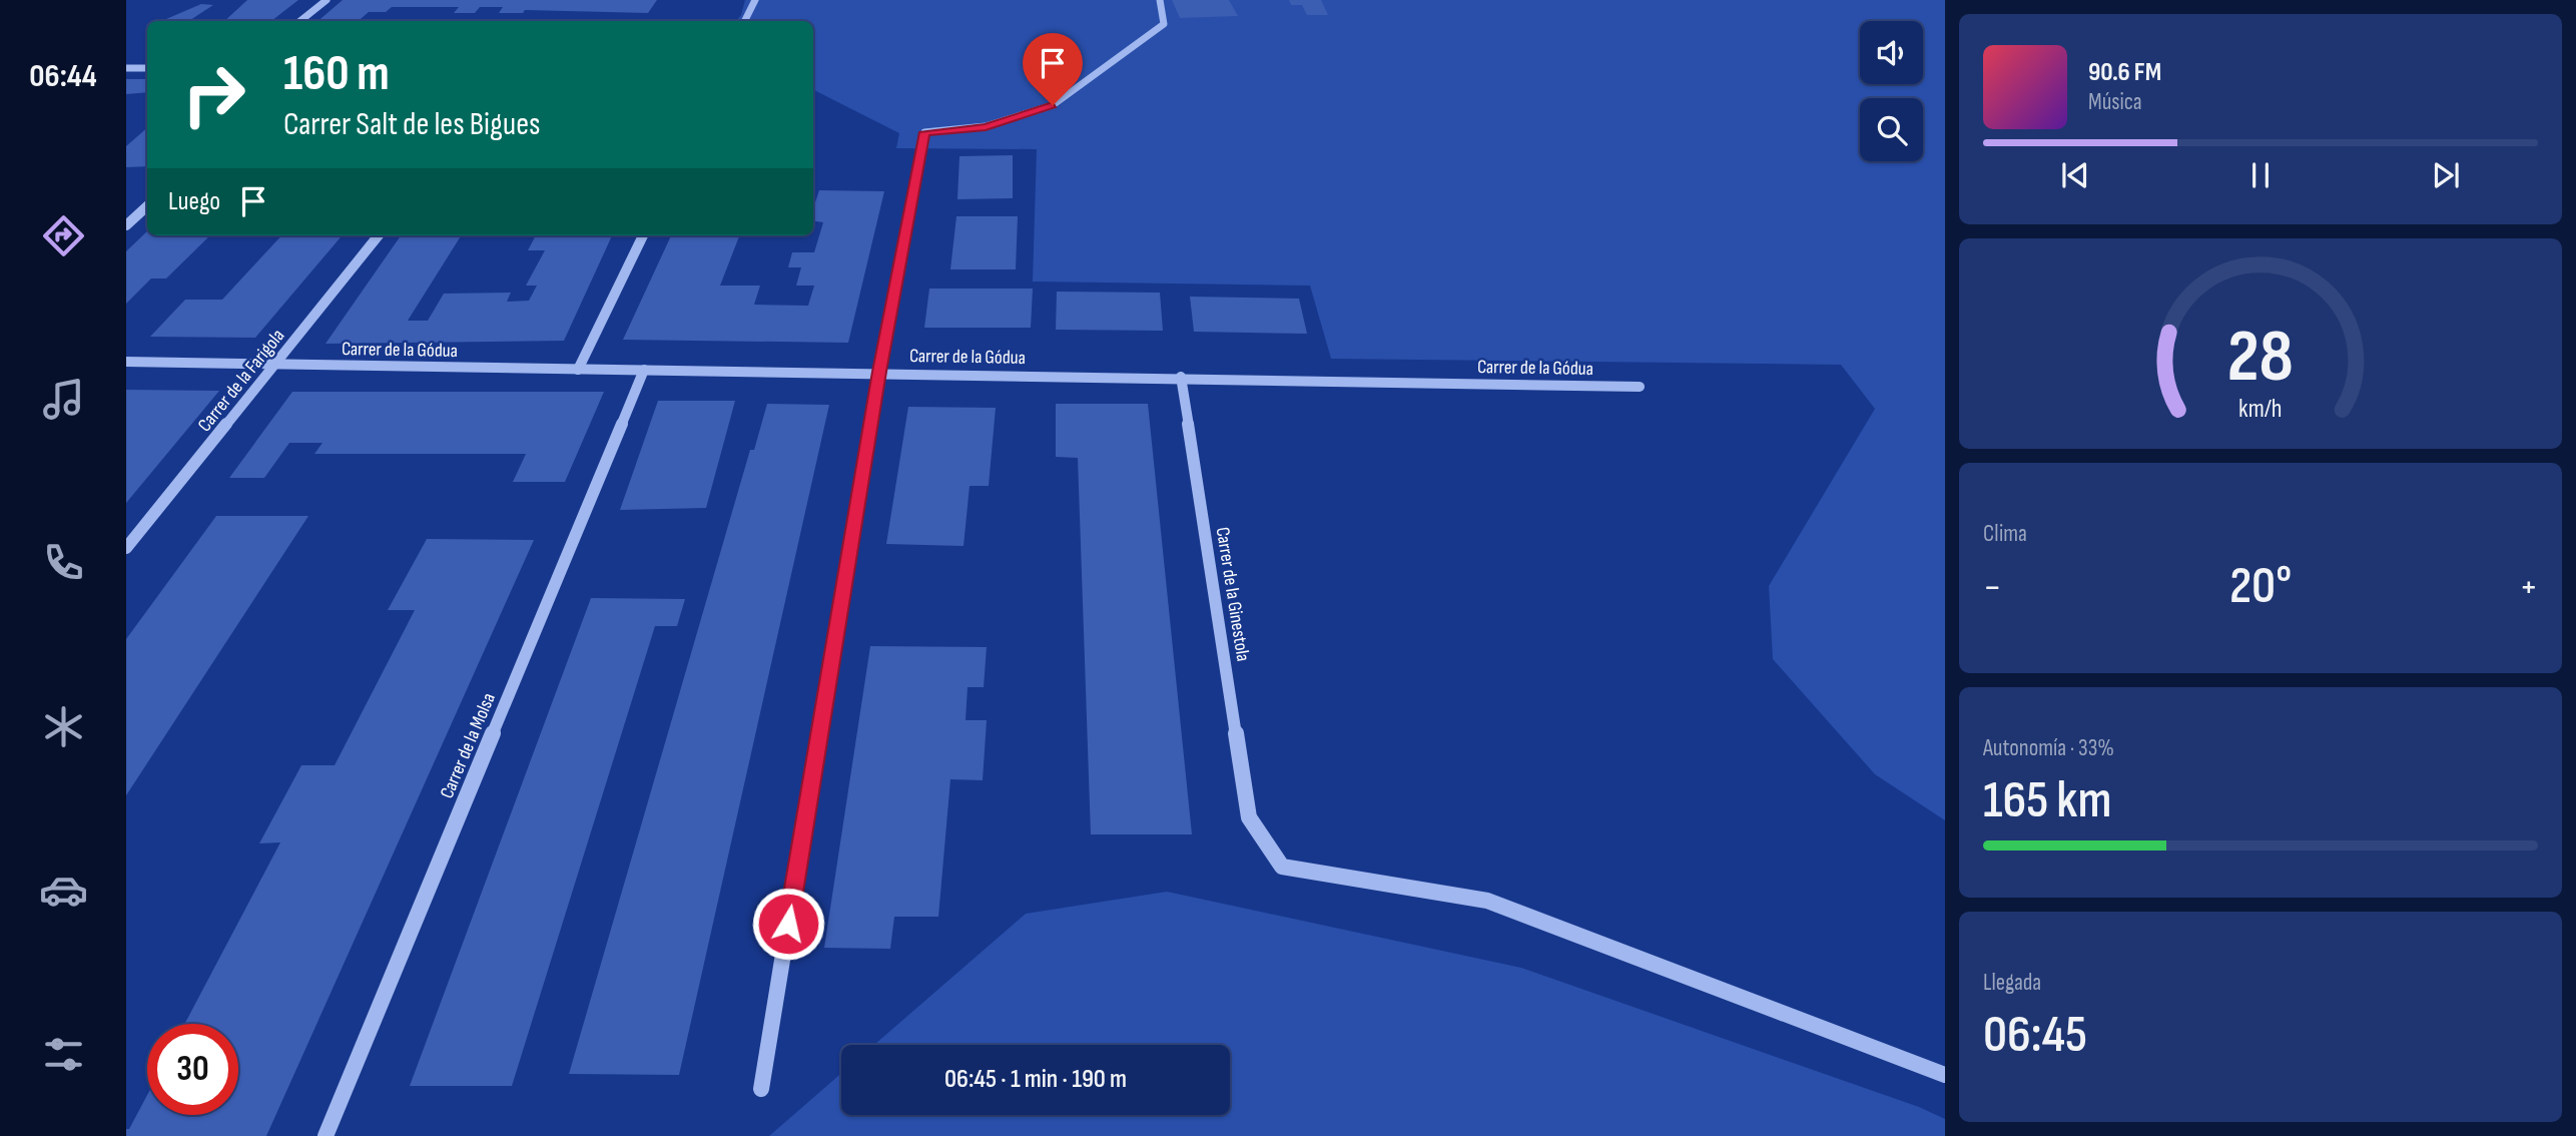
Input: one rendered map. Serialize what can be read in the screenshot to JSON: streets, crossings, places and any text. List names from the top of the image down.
{
  "streets": {
    "street": [
      "Carrer de la Gódua",
      "Carrer de la Farigola",
      "Carrer de la Ginestola",
      "Carrer de la Molsa"
    ]
  },
  "crossings": [
    ["Carrer de la Gódua", "Carrer de la Farigola"],
    ["Carrer de la Gódua", "Carrer de la Ginestola"],
    ["Carrer de la Gódua", "Carrer de la Molsa"]
  ],
  "page": {
    "tabs": "06:44",
    "turn": ["160 m", "Carrer Salt de les Bigues"],
    "song": ["90.6 FM", "Música"],
    "then": "Luego",
    "tile": [
      "Clima",
      ["Autonomía · 33%", "165 km"],
      ["Llegada", "06:45"]
    ],
    "heat": ["−", "20°", "+"],
    "limit": "30",
    "trip": "06:45 · 1 min · 190 m",
    "gauge": ["28", "km/h"]
  }
}
